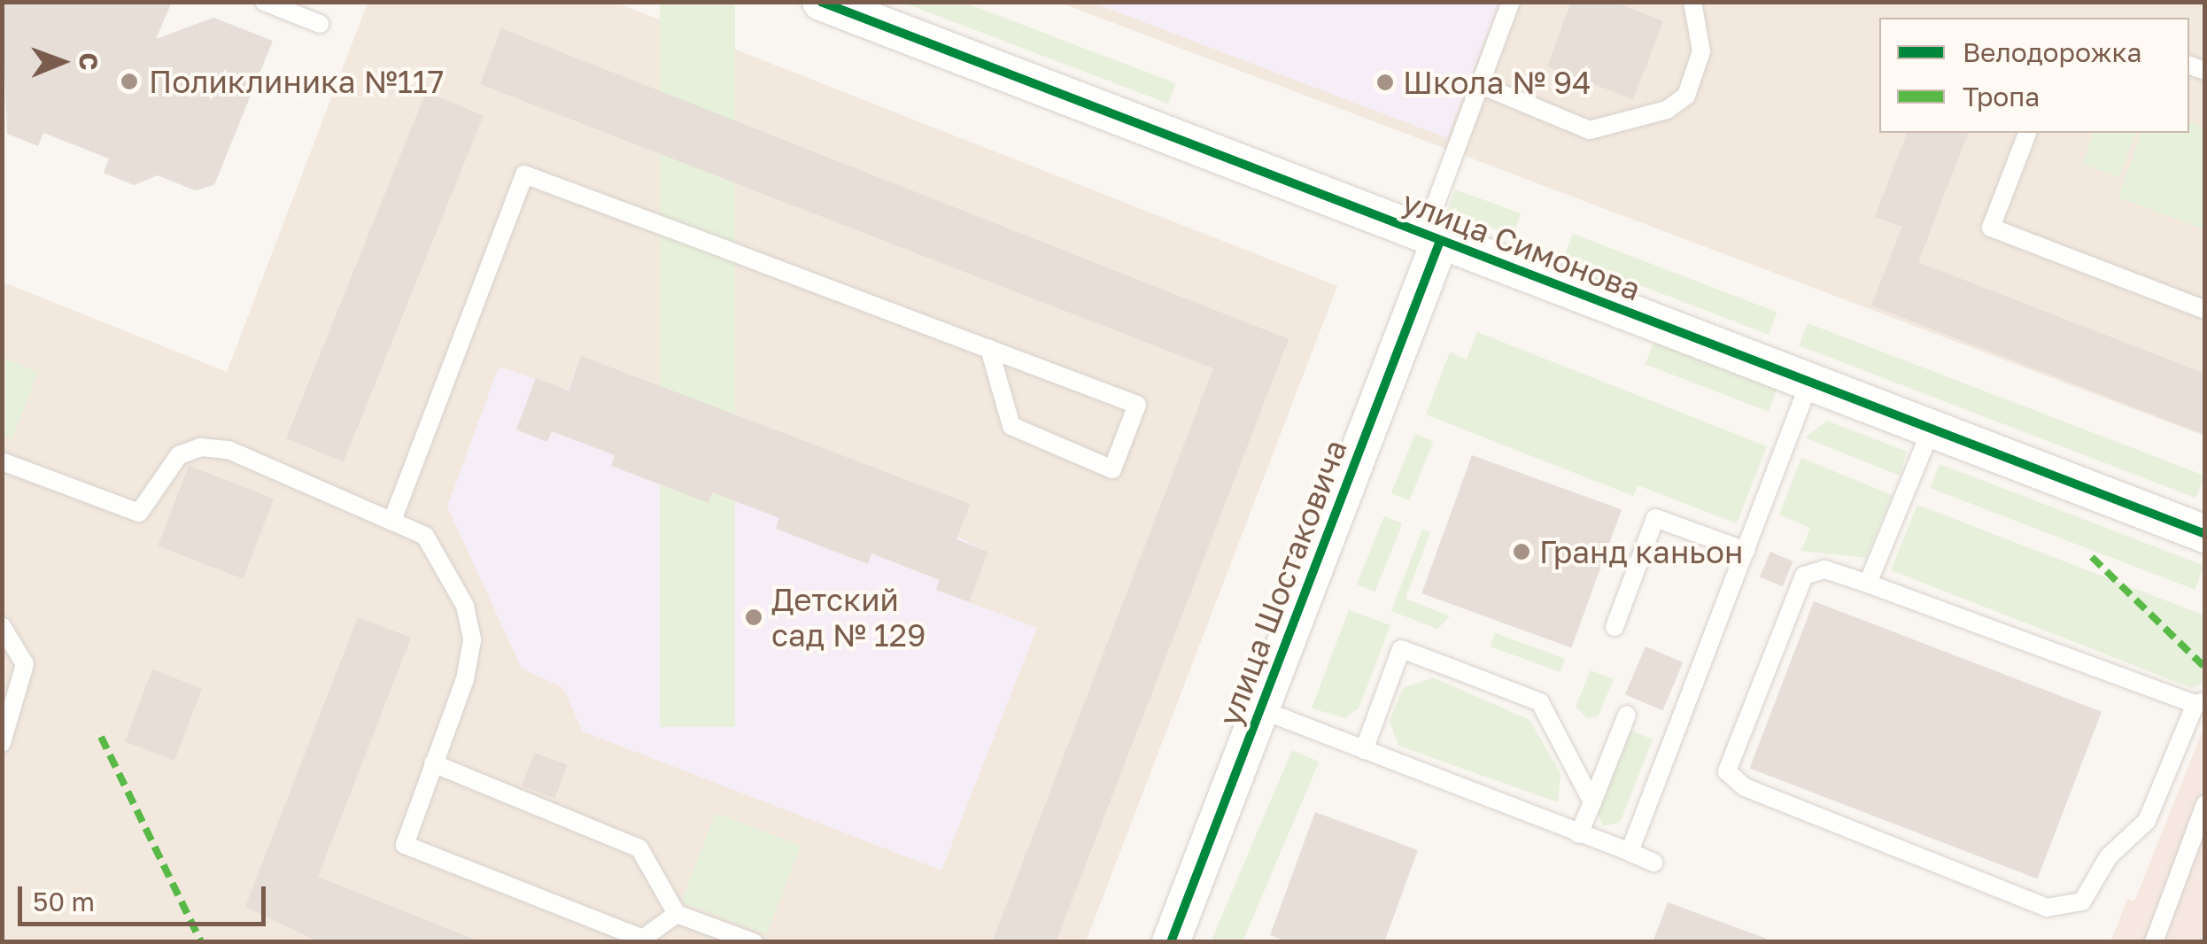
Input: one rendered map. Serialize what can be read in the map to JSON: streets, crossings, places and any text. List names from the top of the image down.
{
  "streets": {
    "street": ["улица Симонова", "улица Шостаковича"]
  },
  "crossings": [
    ["улица Симонова", "улица Шостаковича"]
  ],
  "places": [
    "Поликлиника №117",
    "Школа № 94",
    "Гранд каньон",
    "Детский сад № 129"
  ],
  "legend": ["Велодорожка", "Тропа"],
  "scale_bar": "50 m",
  "north": "right"
}
